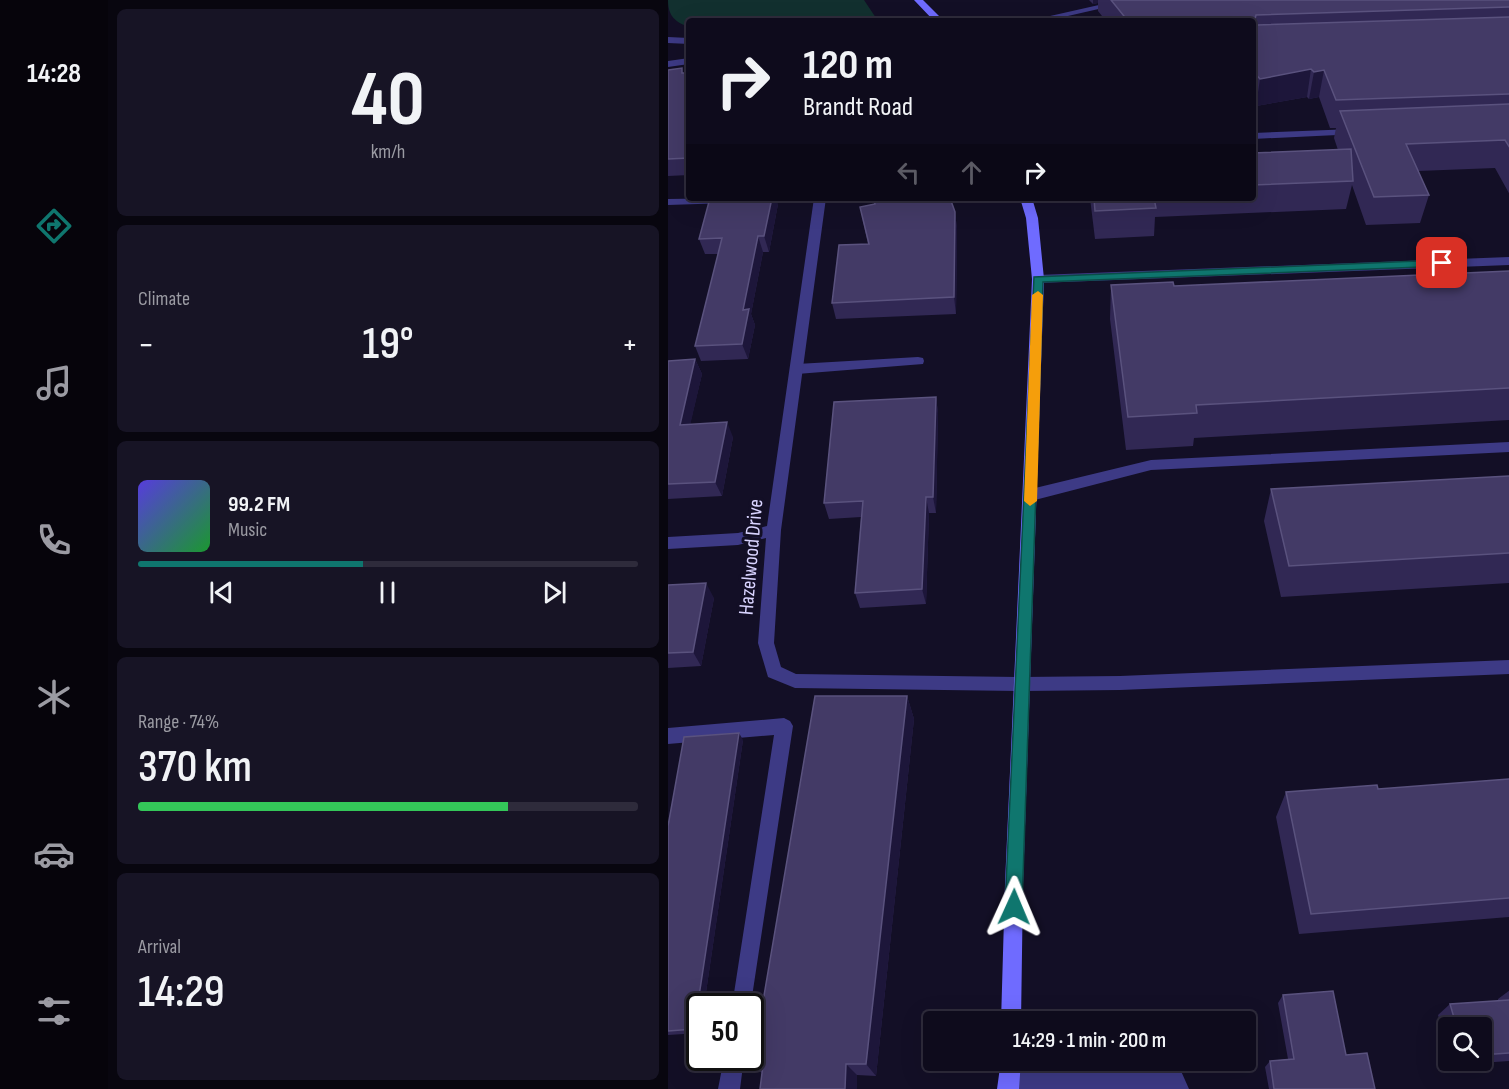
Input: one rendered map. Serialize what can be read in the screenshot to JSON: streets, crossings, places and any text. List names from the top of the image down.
{
  "streets": {
    "street": ["Hazelwood Drive"]
  },
  "page": {
    "tabs": "14:28",
    "tile": [
      ["40", "km/h"],
      "Climate",
      ["Range · 74%", "370 km"],
      ["Arrival", "14:29"]
    ],
    "turn": ["120 m", "Brandt Road"],
    "heat": ["−", "19°", "+"],
    "song": ["99.2 FM", "Music"],
    "limit": "50",
    "trip": "14:29 · 1 min · 200 m"
  }
}
